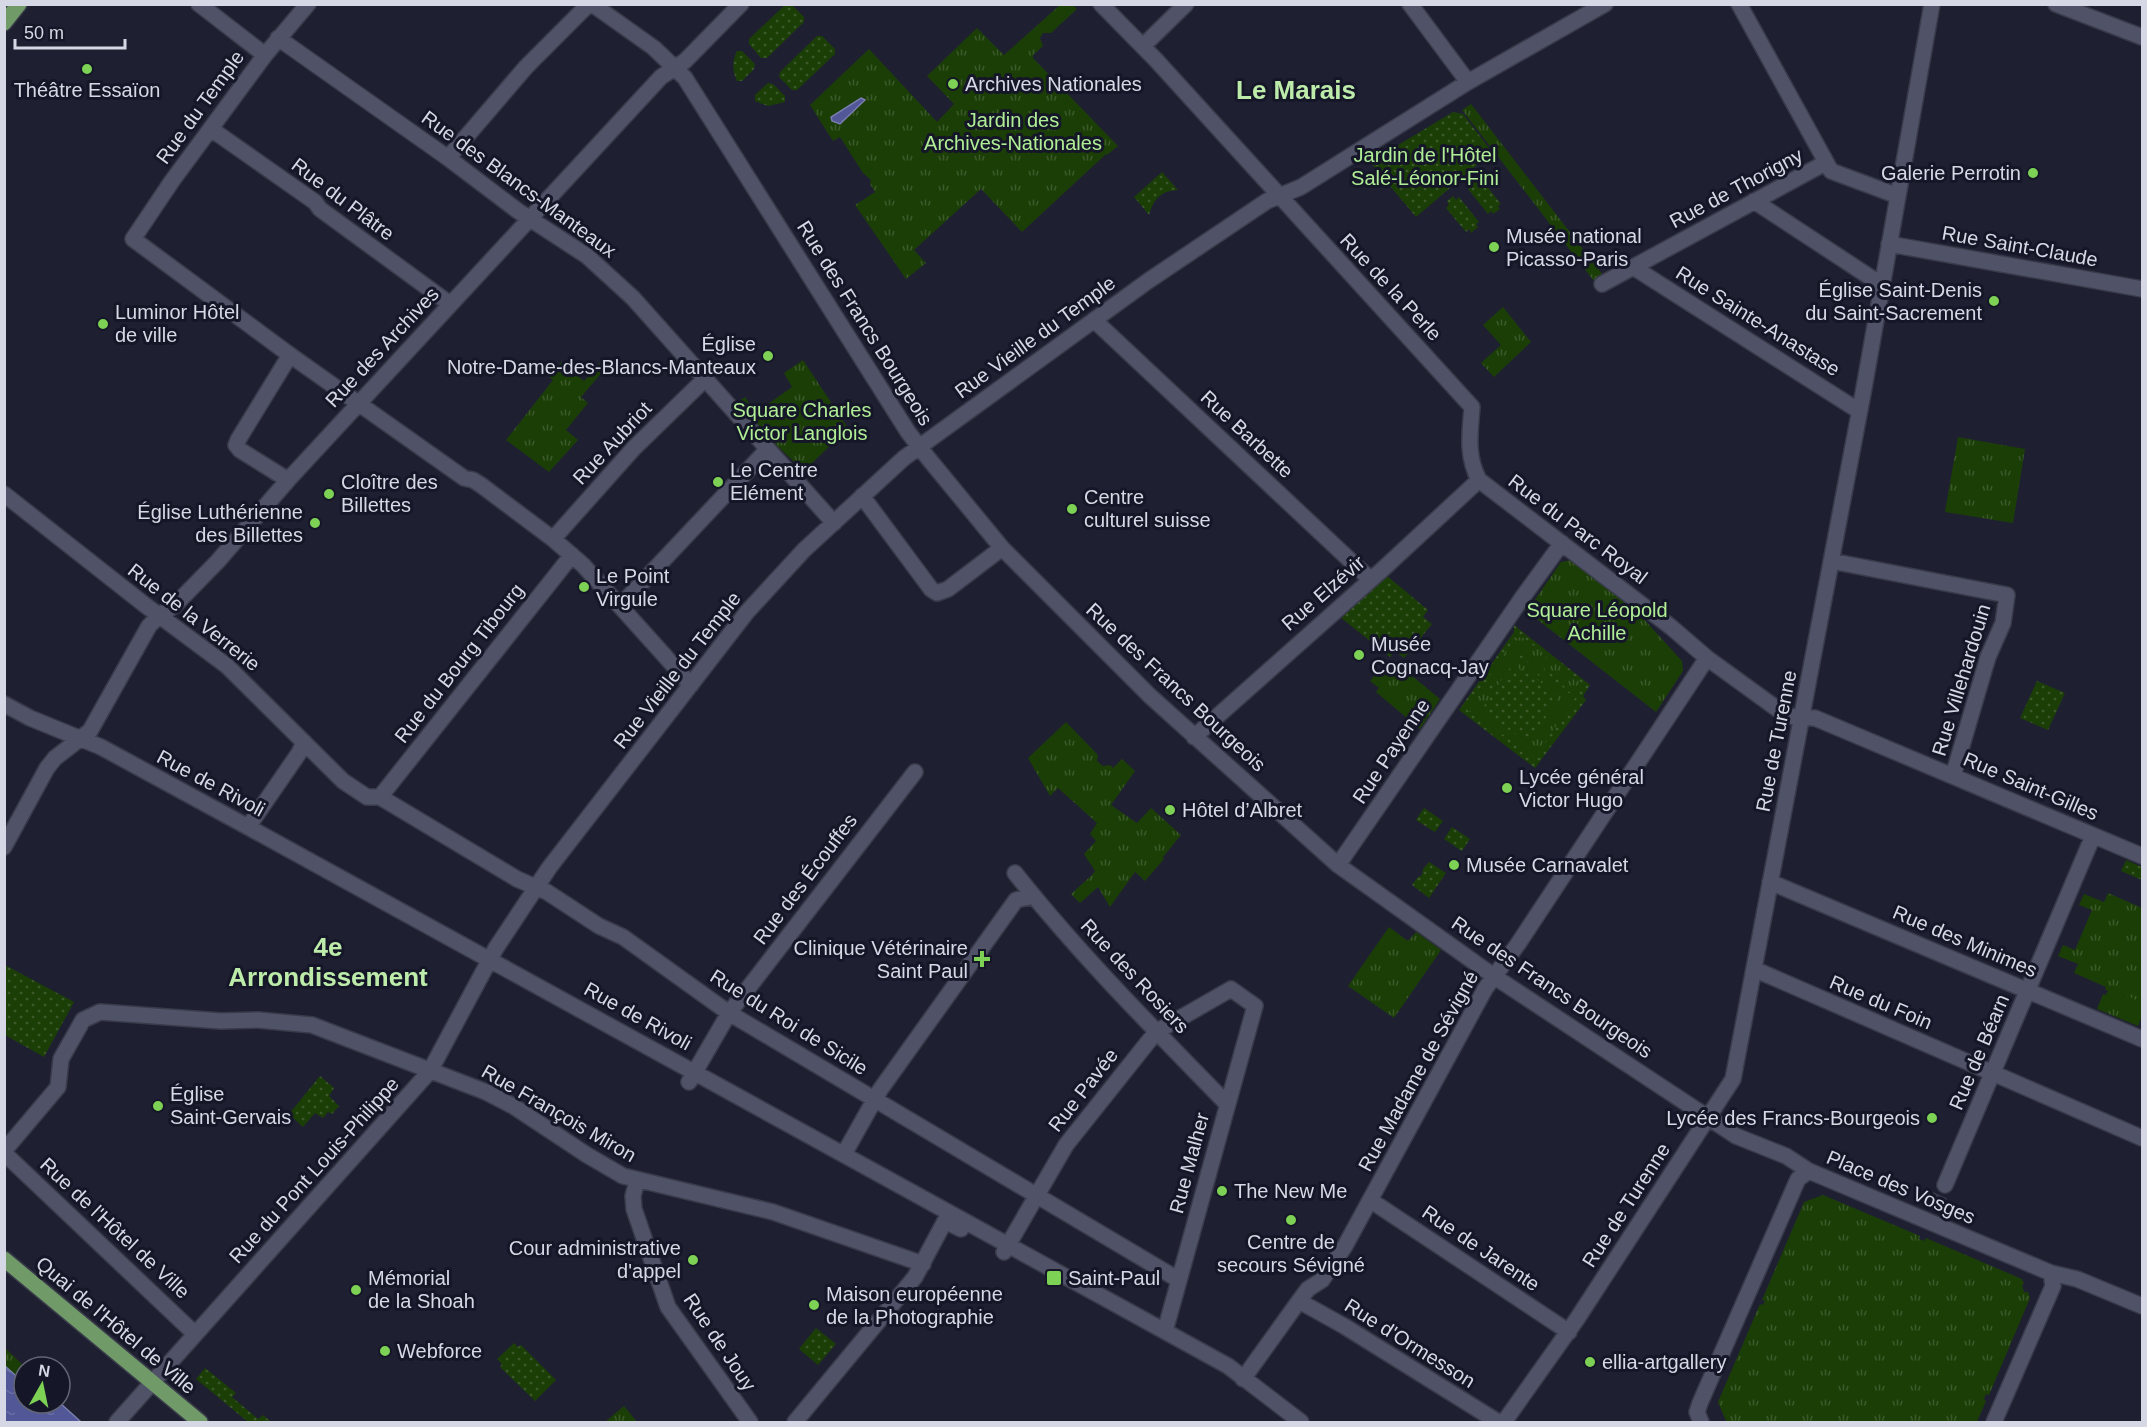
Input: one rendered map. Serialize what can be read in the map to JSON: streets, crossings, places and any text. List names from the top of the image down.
{
  "streets": {
    "main road": ["Quai de l'Hôtel de Ville"],
    "street": [
      "Rue du Temple",
      "Rue des Blancs-Manteaux",
      "Rue de Thorigny",
      "Rue du Plâtre",
      "Rue Saint-Claude",
      "Rue de la Perle",
      "Rue Sainte-Anastase",
      "Rue des Francs Bourgeois",
      "Rue Vieille du Temple",
      "Rue des Archives",
      "Rue Barbette",
      "Rue Aubriot",
      "Rue du Parc Royal",
      "Rue Elzévir",
      "Rue de la Verrerie",
      "Rue du Bourg Tibourg",
      "Rue Villehardouin",
      "Rue de Turenne",
      "Rue Payenne",
      "Rue de Rivoli",
      "Rue Saint-Gilles",
      "Rue des Écouffes",
      "Rue des Minimes",
      "Rue des Rosiers",
      "Rue du Foin",
      "Rue du Roi de Sicile",
      "Rue de Béarn",
      "Rue Madame de Sévigné",
      "Rue Pavée",
      "Rue François Miron",
      "Rue Malher",
      "Rue du Pont Louis-Philippe",
      "Place des Vosges",
      "Rue de l'Hôtel de Ville",
      "Rue de Jarente",
      "Rue de Jouy",
      "Rue d'Ormesson"
    ]
  },
  "crossings": [
    ["Rue du Temple", "Rue des Blancs-Manteaux"],
    ["Rue du Temple", "Rue du Plâtre"],
    ["Rue des Blancs-Manteaux", "Rue Vieille du Temple"],
    ["Rue des Blancs-Manteaux", "Rue des Archives"],
    ["Rue des Blancs-Manteaux", "Rue Aubriot"],
    ["Rue de Thorigny", "Rue Sainte-Anastase"],
    ["Rue du Plâtre", "Rue des Archives"],
    ["Rue Saint-Claude", "Rue de Turenne"],
    ["Rue de la Perle", "Rue Vieille du Temple"],
    ["Rue de la Perle", "Rue du Parc Royal"],
    ["Rue de la Perle", "Rue Elzévir"],
    ["Rue Sainte-Anastase", "Rue de Turenne"],
    ["Rue des Francs Bourgeois", "Rue Vieille du Temple"],
    ["Rue des Francs Bourgeois", "Rue des Archives"],
    ["Rue des Francs Bourgeois", "Rue Elzévir"],
    ["Rue des Francs Bourgeois", "Rue de Turenne"],
    ["Rue des Francs Bourgeois", "Rue Payenne"],
    ["Rue des Francs Bourgeois", "Rue Madame de Sévigné"],
    ["Rue des Francs Bourgeois", "Place des Vosges"],
    ["Rue Vieille du Temple", "Rue Barbette"],
    ["Rue Vieille du Temple", "Rue de Rivoli"],
    ["Rue Vieille du Temple", "Rue du Roi de Sicile"],
    ["Rue Vieille du Temple", "Rue du Pont Louis-Philippe"],
    ["Rue des Archives", "Rue de la Verrerie"],
    ["Rue des Archives", "Rue de Rivoli"],
    ["Rue Barbette", "Rue Elzévir"],
    ["Rue du Parc Royal", "Rue Elzévir"],
    ["Rue du Parc Royal", "Rue de Turenne"],
    ["Rue du Parc Royal", "Rue Payenne"],
    ["Rue du Parc Royal", "Rue Saint-Gilles"],
    ["Rue du Parc Royal", "Rue Madame de Sévigné"],
    ["Rue de la Verrerie", "Rue du Bourg Tibourg"],
    ["Rue de la Verrerie", "Rue du Roi de Sicile"],
    ["Rue du Bourg Tibourg", "Rue du Roi de Sicile"],
    ["Rue Villehardouin", "Rue de Turenne"],
    ["Rue Villehardouin", "Rue Saint-Gilles"],
    ["Rue de Turenne", "Rue Saint-Gilles"],
    ["Rue de Turenne", "Rue des Minimes"],
    ["Rue de Turenne", "Rue du Foin"],
    ["Rue de Turenne", "Rue de Jarente"],
    ["Rue de Rivoli", "Rue des Écouffes"],
    ["Rue de Rivoli", "Rue Madame de Sévigné"],
    ["Rue de Rivoli", "Rue Pavée"],
    ["Rue de Rivoli", "Rue François Miron"],
    ["Rue de Rivoli", "Rue Malher"],
    ["Rue de Rivoli", "Rue du Pont Louis-Philippe"],
    ["Rue Saint-Gilles", "Rue de Béarn"],
    ["Rue des Écouffes", "Rue du Roi de Sicile"],
    ["Rue des Minimes", "Rue de Béarn"],
    ["Rue des Rosiers", "Rue Pavée"],
    ["Rue des Rosiers", "Rue Malher"],
    ["Rue du Foin", "Rue de Béarn"],
    ["Rue du Roi de Sicile", "Rue Pavée"],
    ["Rue du Roi de Sicile", "Rue Malher"],
    ["Rue Madame de Sévigné", "Rue de Jarente"],
    ["Rue Madame de Sévigné", "Rue d'Ormesson"],
    ["Rue Pavée", "Rue Malher"],
    ["Rue François Miron", "Rue du Pont Louis-Philippe"],
    ["Rue François Miron", "Rue de l'Hôtel de Ville"],
    ["Rue François Miron", "Rue de Jouy"],
    ["Rue du Pont Louis-Philippe", "Rue de l'Hôtel de Ville"],
    ["Rue du Pont Louis-Philippe", "Quai de l'Hôtel de Ville"]
  ],
  "districts": ["Le Marais", "4e Arrondissement"],
  "parks": [
    "Jardin des Archives-Nationales",
    "Jardin de l'Hôtel Salé-Léonor-Fini",
    "Square Charles Victor Langlois",
    "Square Léopold Achille"
  ],
  "places": {
    "other": [
      "Théâtre Essaïon",
      "Archives Nationales",
      "Galerie Perrotin",
      "Musée national Picasso-Paris",
      "Église Saint-Denis du Saint-Sacrement",
      "Luminor Hôtel de ville",
      "Église Notre-Dame-des-Blancs-Manteaux",
      "Le Centre Elément",
      "Cloître des Billettes",
      "Centre culturel suisse",
      "Église Luthérienne des Billettes",
      "Le Point Virgule",
      "Musée Cognacq-Jay",
      "Lycée général Victor Hugo",
      "Hôtel d’Albret",
      "Musée Carnavalet",
      "Église Saint-Gervais",
      "Lycée des Francs-Bourgeois",
      "The New Me",
      "Centre de secours Sévigné",
      "Cour administrative d'appel",
      "Mémorial de la Shoah",
      "Maison européenne de la Photographie",
      "Webforce",
      "ellia-artgallery"
    ],
    "health": ["Clinique Vétérinaire Saint Paul"],
    "transit": ["Saint-Paul"]
  },
  "scale_bar": "50 m",
  "north": "top"
}
